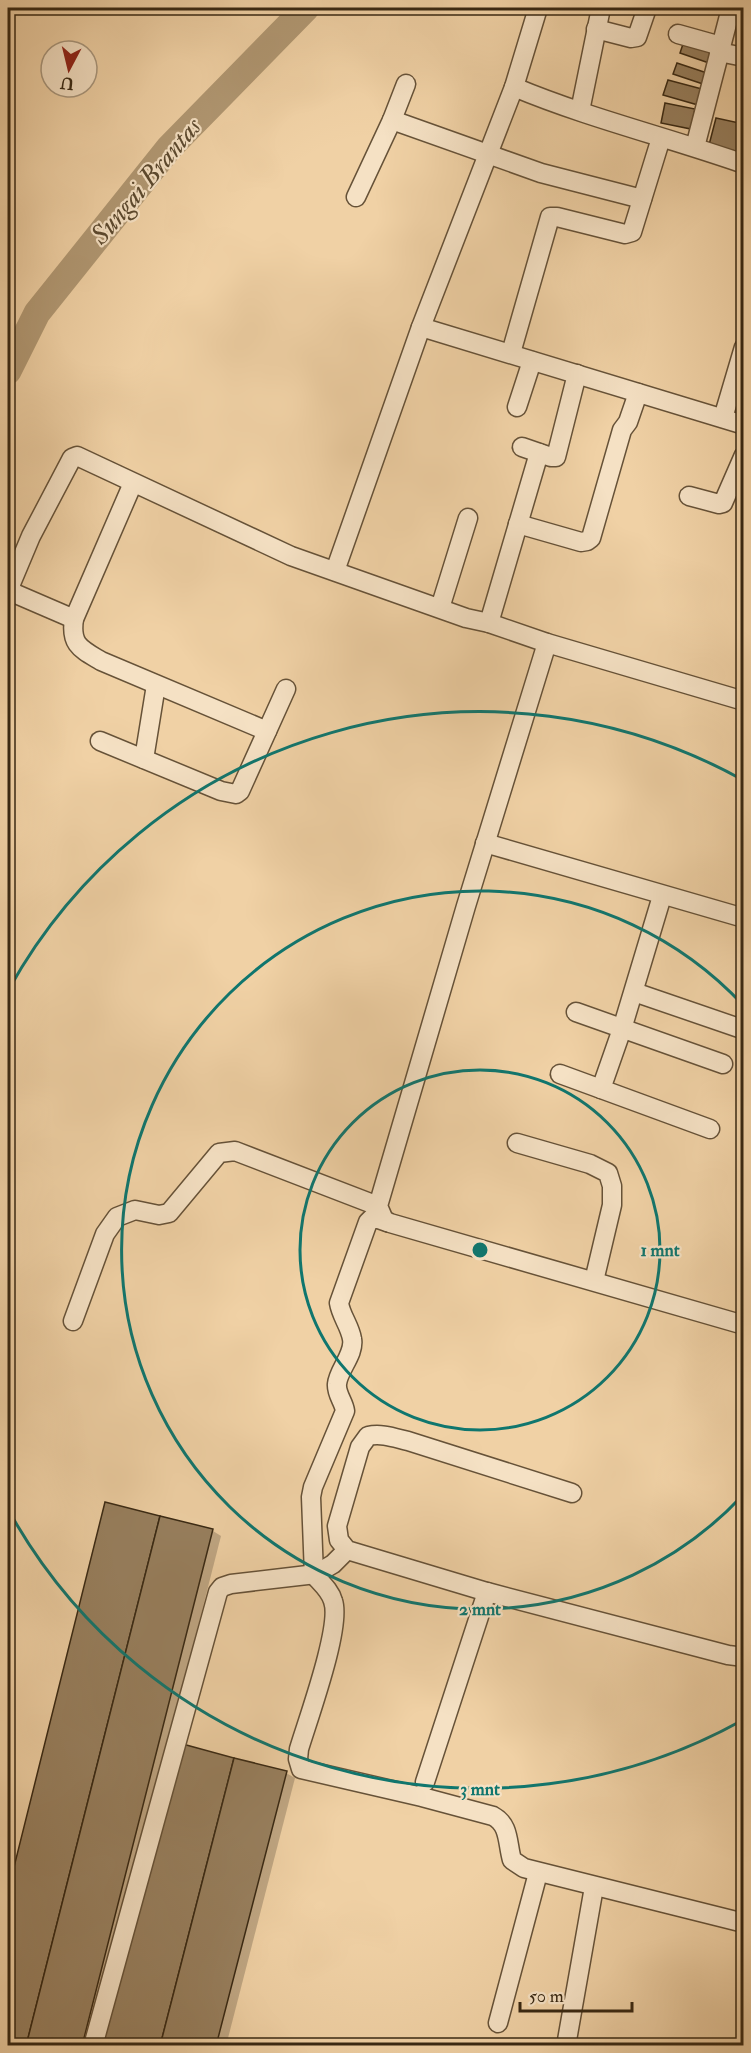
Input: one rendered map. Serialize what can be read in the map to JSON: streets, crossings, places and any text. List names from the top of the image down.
{
  "water": ["Sungai Brantas"],
  "scale_bar": "50 m",
  "north": "bottom",
  "rings": ["1 mnt", "2 mnt", "3 mnt"]
}
